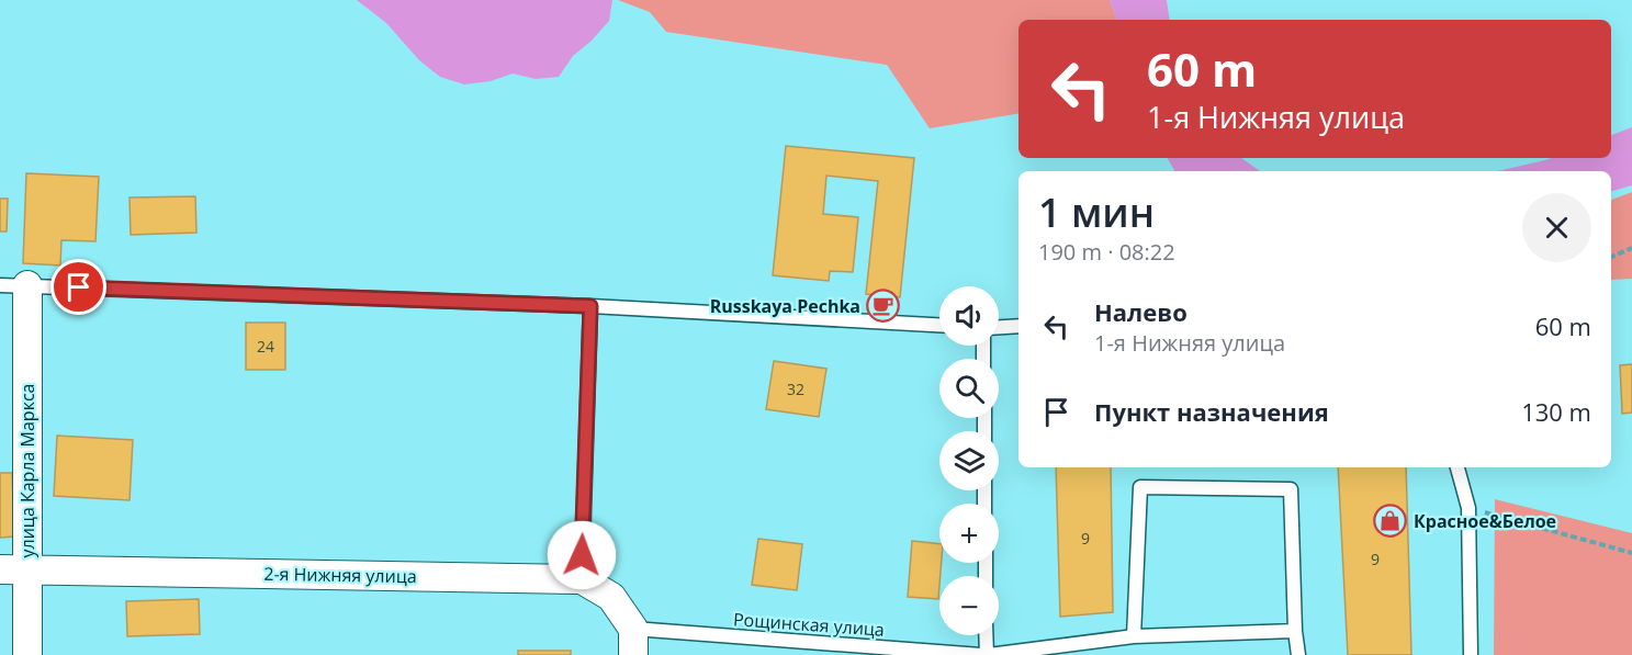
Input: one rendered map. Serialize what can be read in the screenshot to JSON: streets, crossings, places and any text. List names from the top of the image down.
{
  "streets": {
    "street": ["улица Карла Маркса", "2-я Нижняя улица"],
    "lane": ["Рощинская улица"]
  },
  "crossings": [
    ["улица Карла Маркса", "2-я Нижняя улица"],
    ["2-я Нижняя улица", "Рощинская улица"]
  ],
  "places": {
    "cafe": ["Russkaya Pechka"],
    "shop": ["Красное&Белое"]
  },
  "house_numbers": [
    "24",
    "32",
    "9",
    "9"
  ],
  "page": {
    "turn": ["60 m", "1-я Нижняя улица"],
    "heading": ["1 мин", "190 m · 08:22"],
    "list": [
      {
        "name": "Налево",
        "note": "1-я Нижняя улица",
        "value": "60 m"
      },
      {
        "name": "Пункт назначения",
        "value": "130 m"
      }
    ],
    "map_buttons": ["+", "−"]
  }
}
